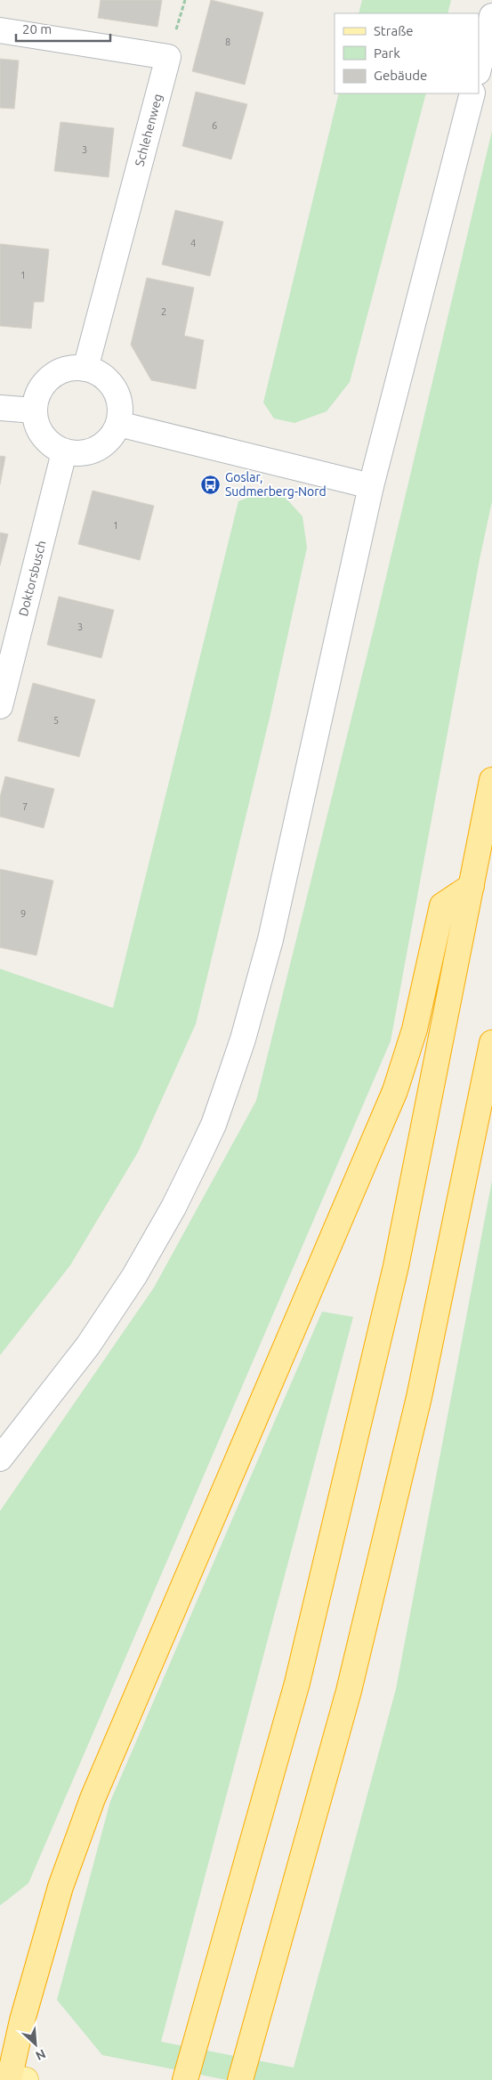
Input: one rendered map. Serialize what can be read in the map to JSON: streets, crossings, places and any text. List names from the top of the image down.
{
  "streets": {
    "street": ["Schlehenweg", "Doktorsbusch"]
  },
  "crossings": [
    ["Schlehenweg", "Doktorsbusch"]
  ],
  "places": {
    "bus stop": ["Goslar, Sudmerberg-Nord"]
  },
  "house_numbers": [
    "8",
    "6",
    "3",
    "4",
    "1",
    "2",
    "1",
    "3",
    "5",
    "7",
    "9"
  ],
  "legend": ["Straße", "Park", "Gebäude"],
  "scale_bar": "20 m",
  "north": "bottom right"
}
